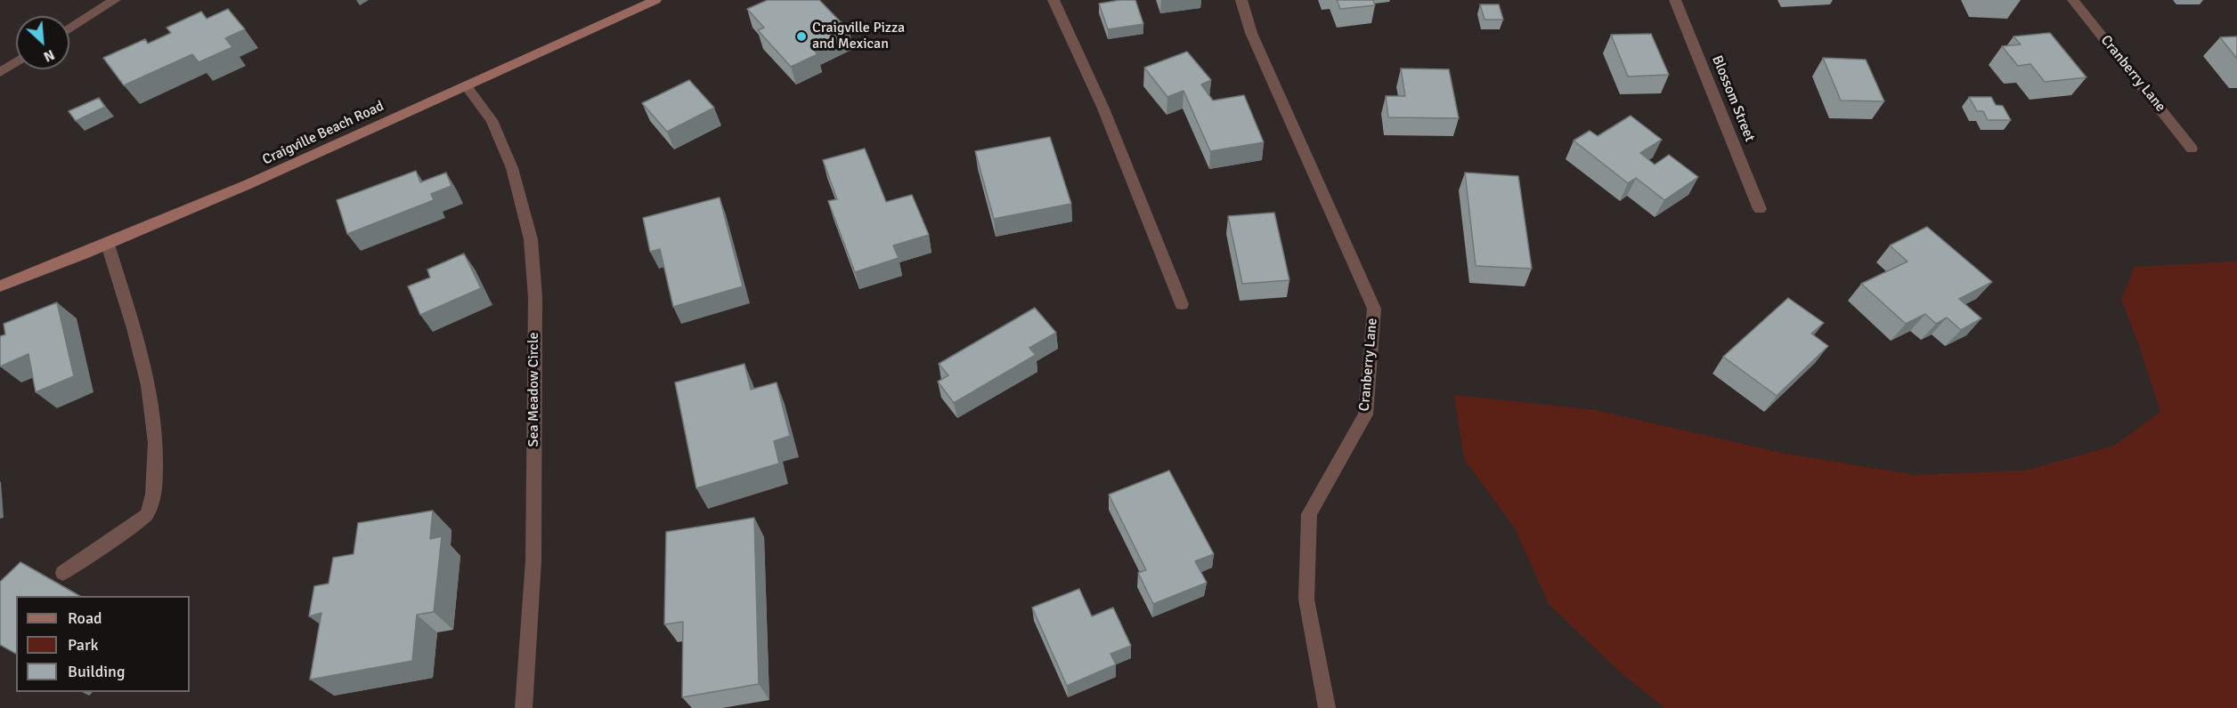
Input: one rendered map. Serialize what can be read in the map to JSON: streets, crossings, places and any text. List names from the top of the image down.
{
  "streets": {
    "main road": ["Craigville Beach Road"],
    "street": ["Cranberry Lane", "Blossom Street", "Sea Meadow Circle"]
  },
  "crossings": [
    ["Craigville Beach Road", "Sea Meadow Circle"]
  ],
  "places": ["Craigville Pizza and Mexican"],
  "legend": ["Road", "Park", "Building"],
  "north": "bottom right"
}
